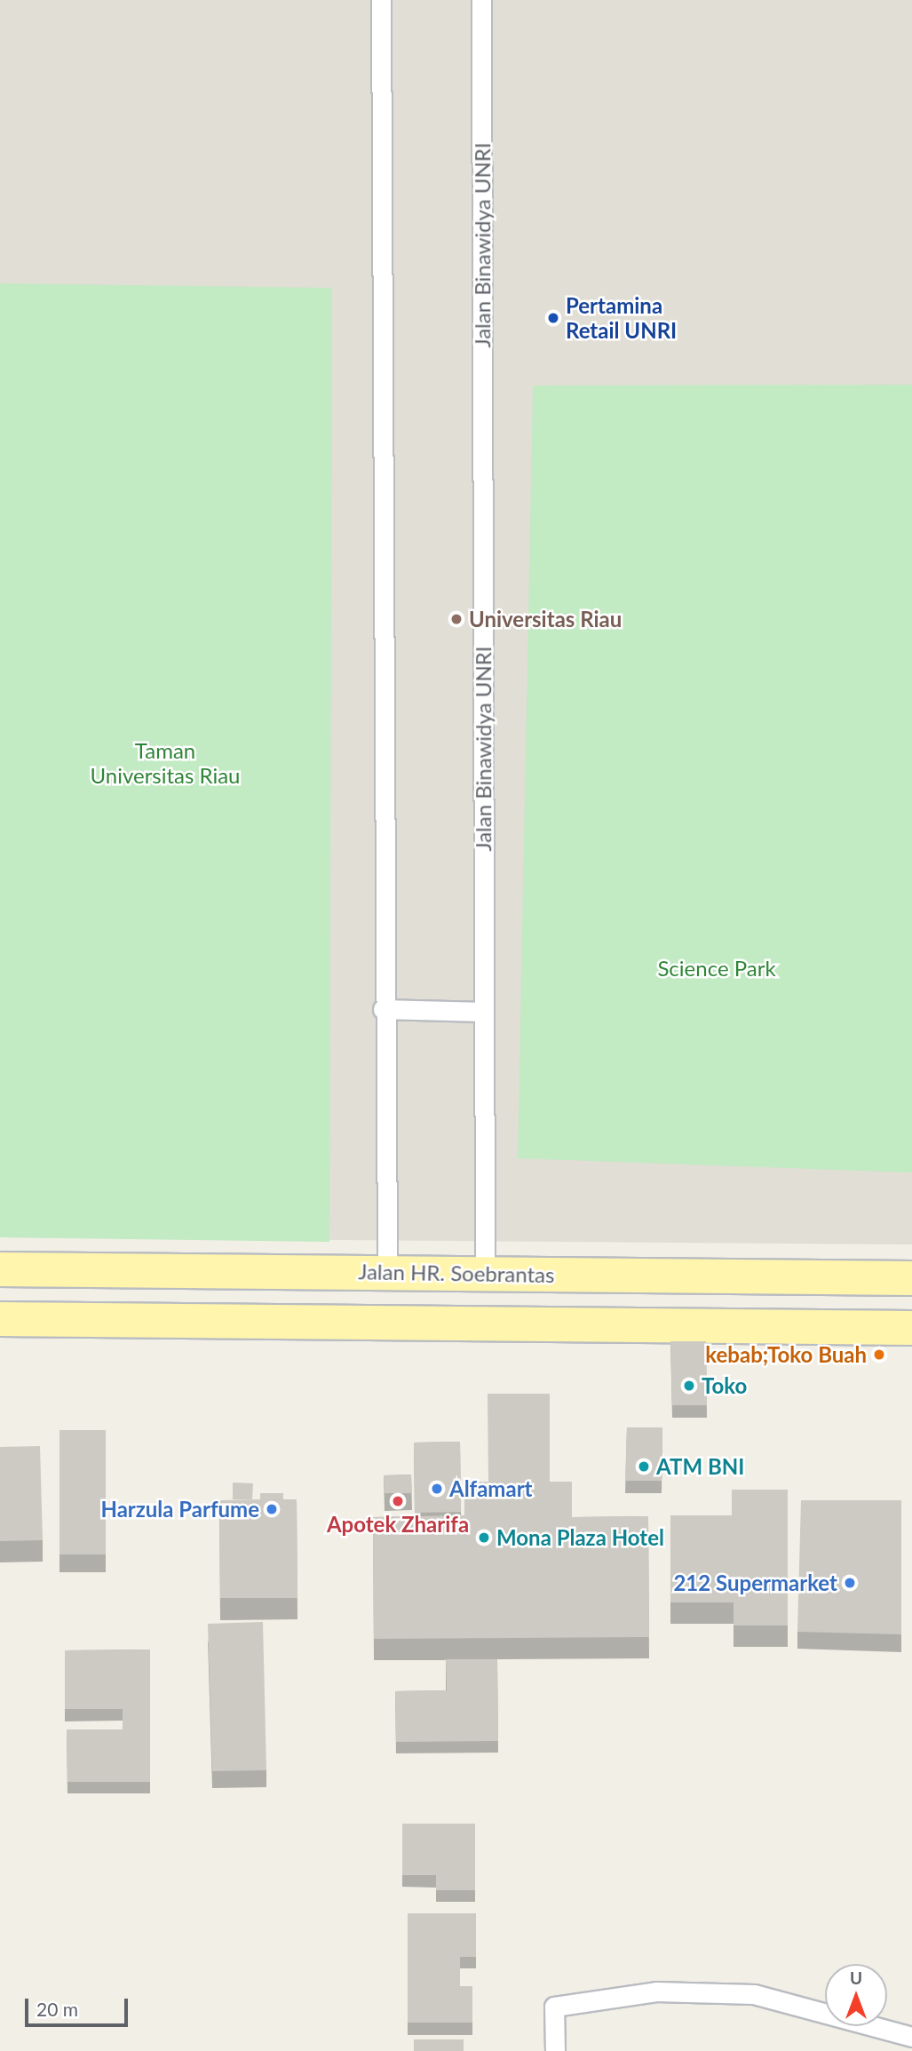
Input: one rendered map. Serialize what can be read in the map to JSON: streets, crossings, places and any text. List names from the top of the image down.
{
  "streets": {
    "main road": ["Jalan HR. Soebrantas"],
    "lane": ["Jalan Binawidya UNRI"]
  },
  "crossings": [
    ["Jalan Binawidya UNRI", "Jalan HR. Soebrantas"]
  ],
  "parks": ["Taman Universitas Riau", "Science Park"],
  "places": [
    "Pertamina Retail UNRI",
    "Universitas Riau",
    "kebab;Toko Buah",
    "Toko",
    "ATM BNI",
    "Alfamart",
    "Apotek Zharifa",
    "Harzula Parfume",
    "Mona Plaza Hotel",
    "212 Supermarket"
  ],
  "scale_bar": "20 m",
  "north": "top"
}
